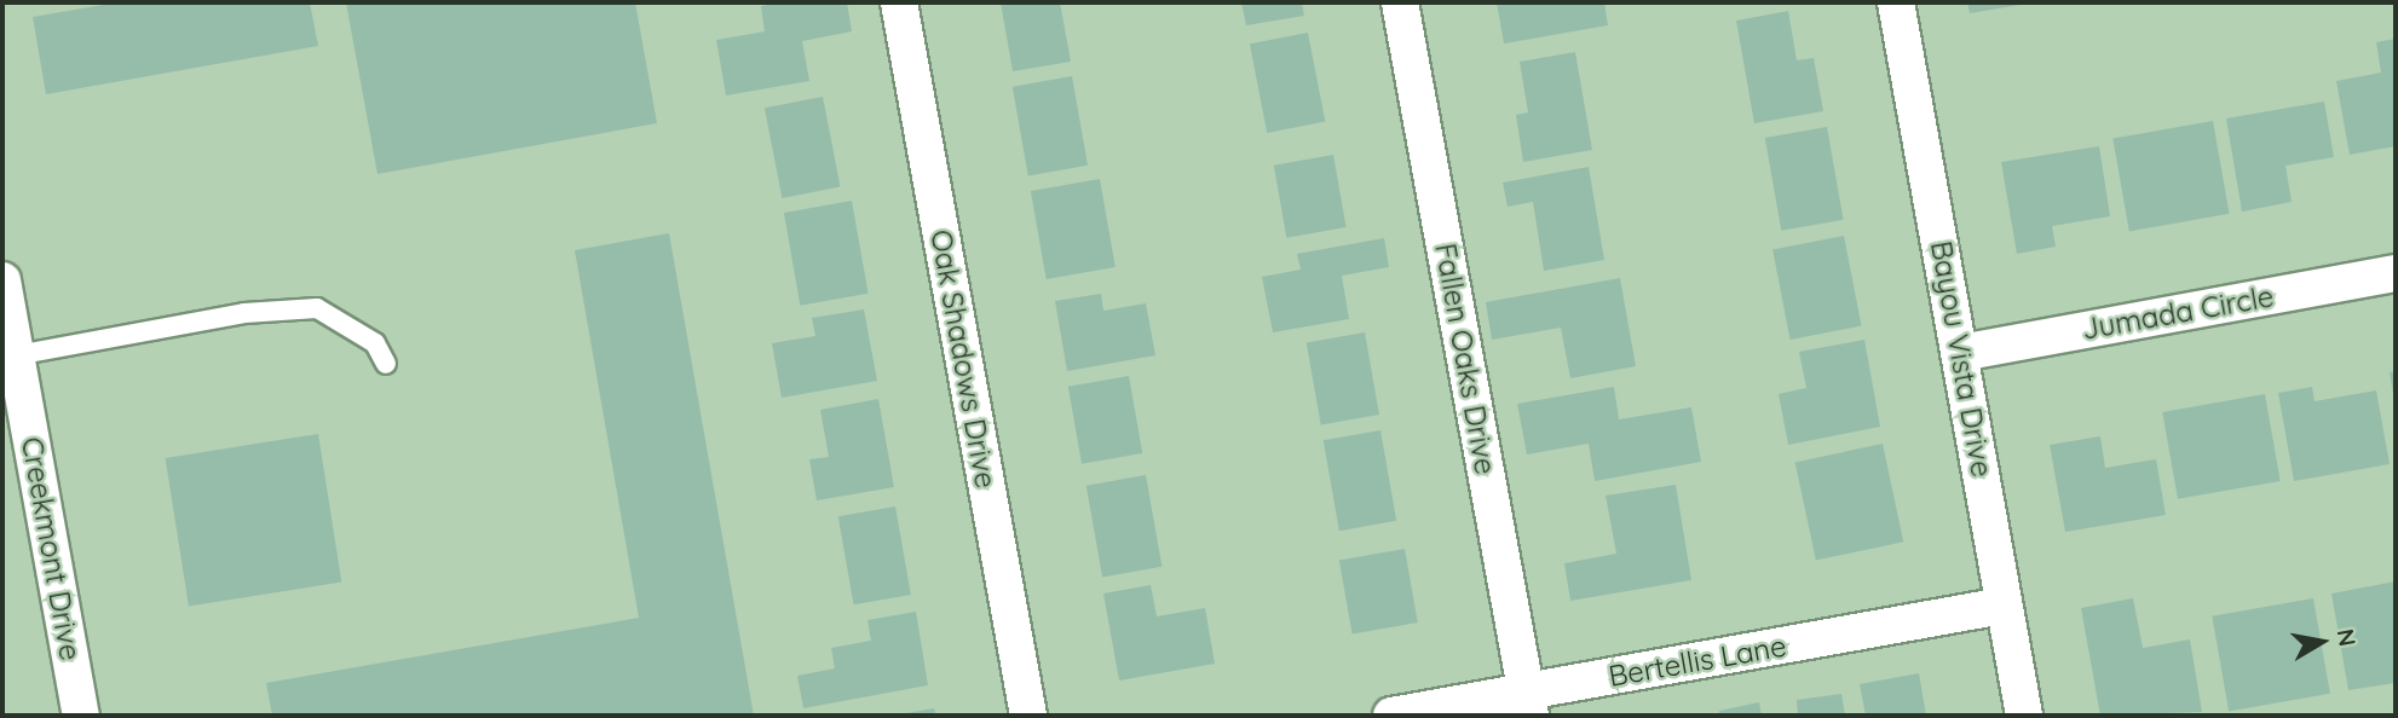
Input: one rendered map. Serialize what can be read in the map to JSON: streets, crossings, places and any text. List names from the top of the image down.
{
  "streets": {
    "street": [
      "Jumada Circle",
      "Oak Shadows Drive",
      "Fallen Oaks Drive",
      "Bayou Vista Drive",
      "Creekmont Drive",
      "Bertellis Lane"
    ]
  },
  "crossings": [
    ["Jumada Circle", "Bayou Vista Drive"],
    ["Fallen Oaks Drive", "Bertellis Lane"],
    ["Bayou Vista Drive", "Bertellis Lane"]
  ],
  "north": "right"
}
